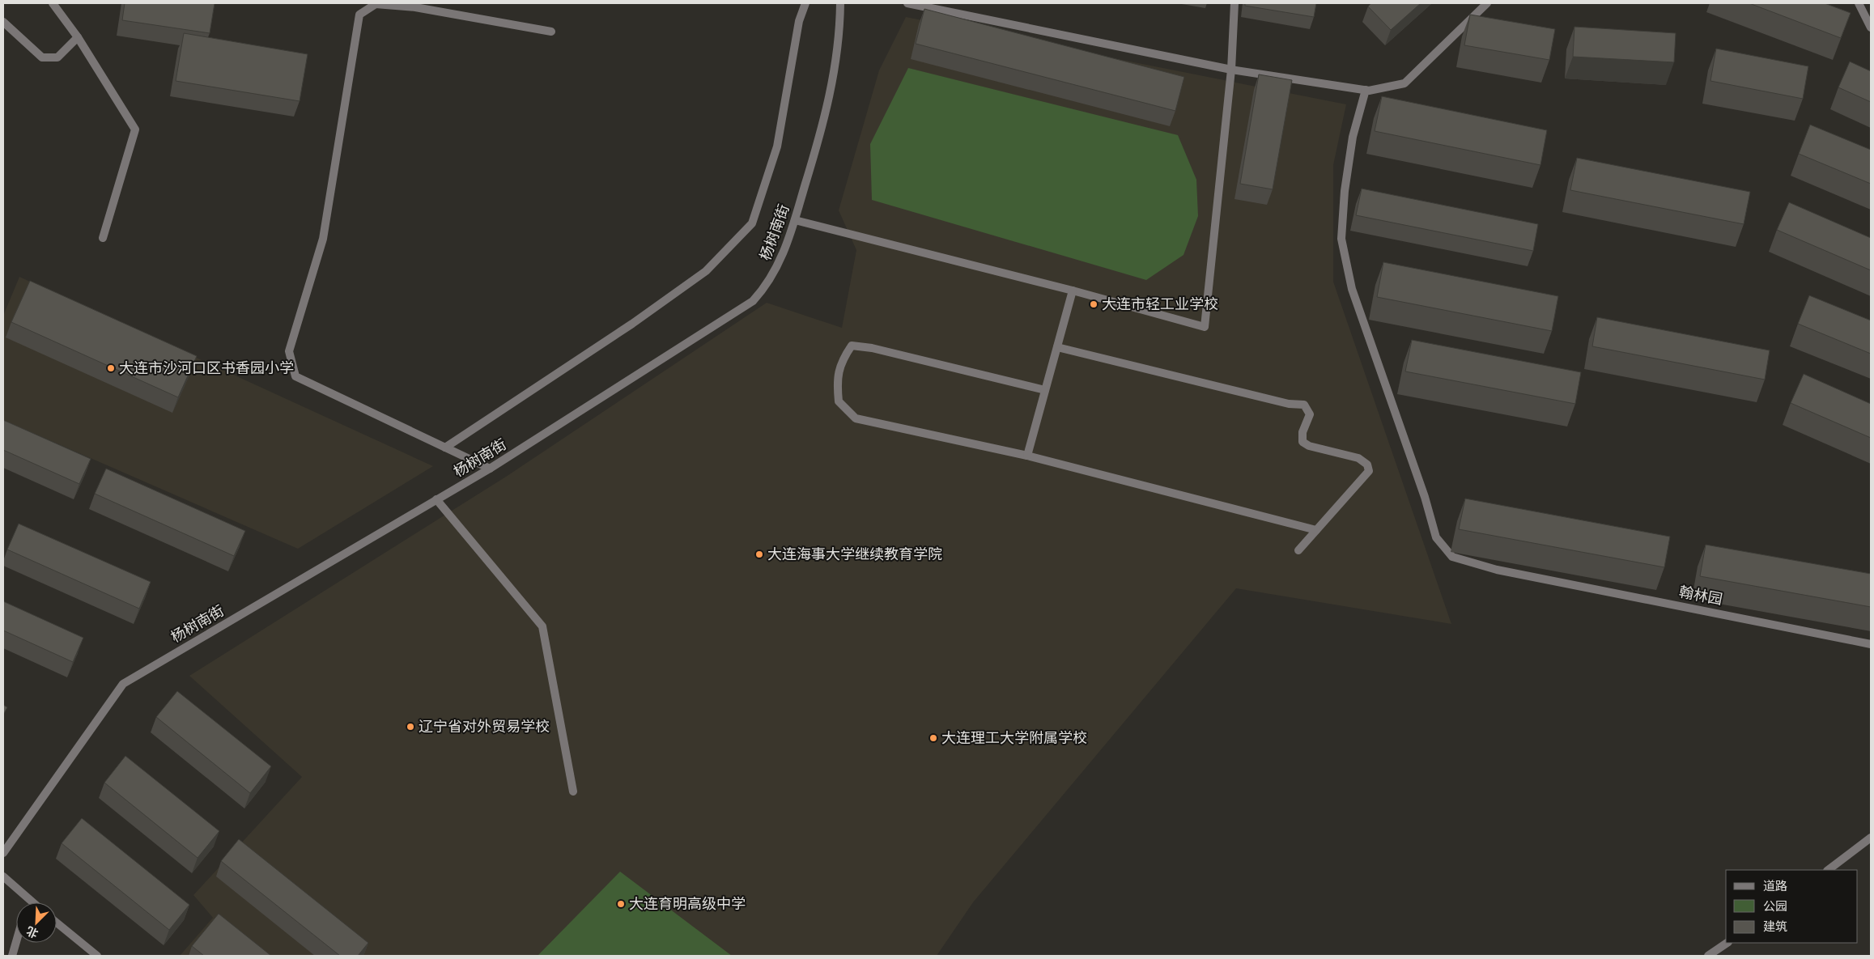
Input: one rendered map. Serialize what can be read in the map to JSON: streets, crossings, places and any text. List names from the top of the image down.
{
  "streets": {
    "street": ["杨树南街", "翰林园"]
  },
  "places": [
    "大连市轻工业学校",
    "大连市沙河口区书香园小学",
    "大连海事大学继续教育学院",
    "辽宁省对外贸易学校",
    "大连理工大学附属学校",
    "大连育明高级中学"
  ],
  "legend": ["道路", "公园", "建筑"],
  "north": "bottom left"
}
